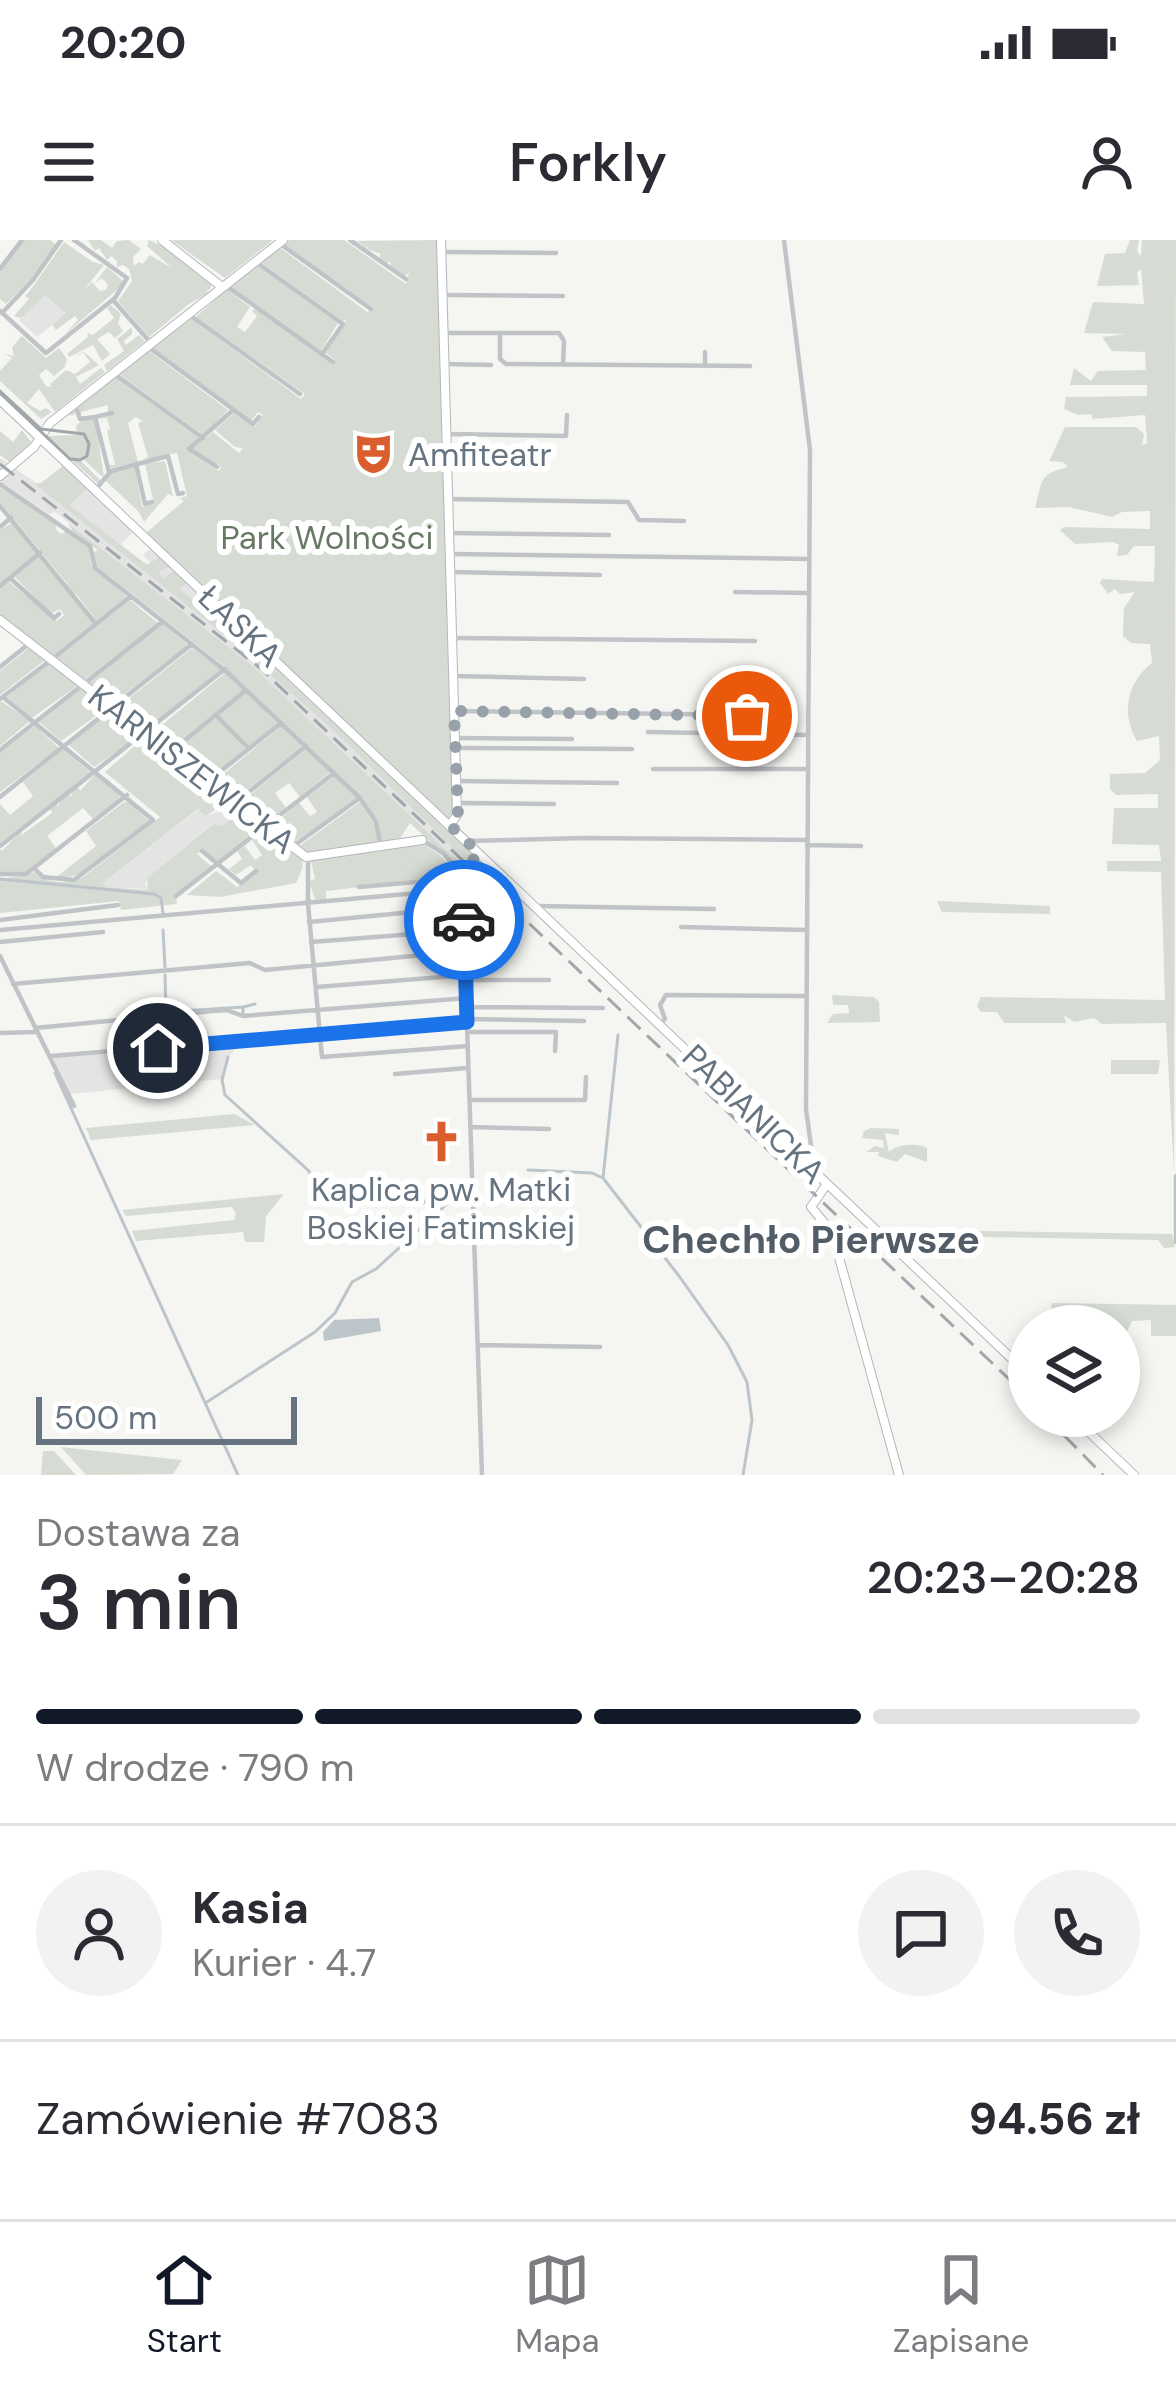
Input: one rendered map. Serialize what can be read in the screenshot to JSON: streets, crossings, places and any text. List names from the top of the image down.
{
  "streets": {
    "street": ["ŁASKA", "KARNISZEWICKA", "PABIANICKA"]
  },
  "crossings": [
    ["ŁASKA", "PABIANICKA"]
  ],
  "districts": ["Chechło Pierwsze"],
  "parks": ["Park Wolności"],
  "places": {
    "theatre": ["Amfiteatr"],
    "church": ["Kaplica pw. Matki Boskiej Fatimskiej"]
  },
  "scale_bar": "500 m",
  "page": {
    "status": "20:20",
    "header": "Forkly",
    "scale": "500 m",
    "heading": ["3 min", "Dostawa za", "20:23–20:28"],
    "panel": [
      "Kasia",
      "Kurier · 4.7",
      "Zamówienie #7083",
      "94.56 zł"
    ],
    "bar": "W drodze · 790 m",
    "tabs": ["Start", "Mapa", "Zapisane"]
  }
}
